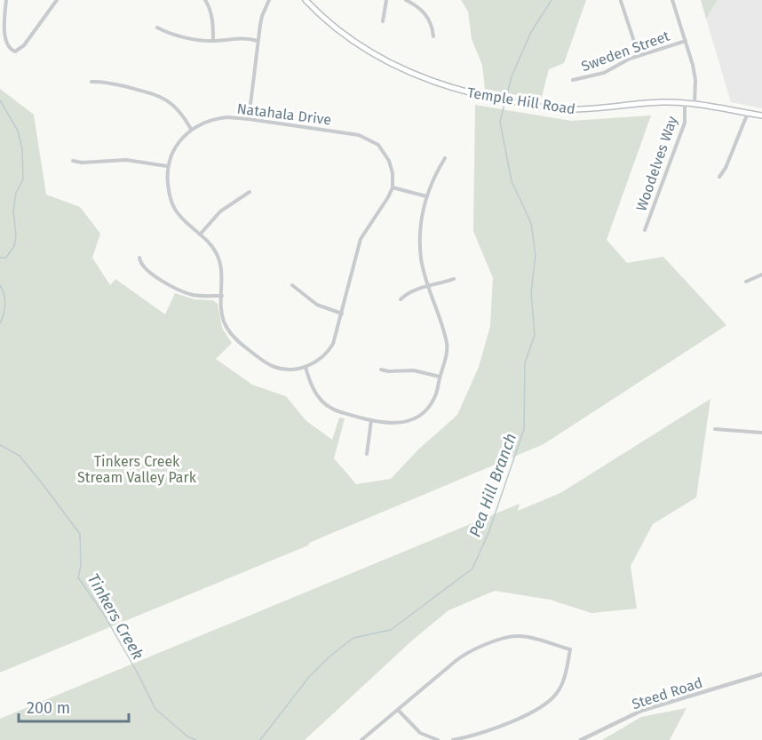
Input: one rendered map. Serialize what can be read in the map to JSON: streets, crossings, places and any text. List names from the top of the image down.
{
  "streets": {
    "main road": ["Temple Hill Road"],
    "street": [
      "Sweden Street",
      "Natahala Drive",
      "Woodelves Way",
      "Steed Road"
    ]
  },
  "crossings": [
    ["Temple Hill Road", "Woodelves Way"]
  ],
  "water": ["Pea Hill Branch", "Tinkers Creek"],
  "parks": ["Tinkers Creek Stream Valley Park"],
  "scale_bar": "200 m"
}
